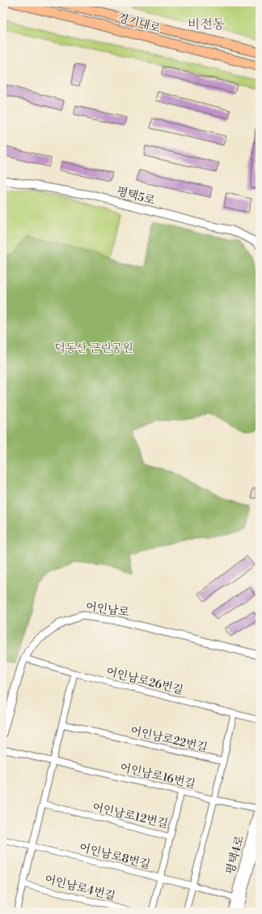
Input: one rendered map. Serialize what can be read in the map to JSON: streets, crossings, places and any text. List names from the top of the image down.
{
  "streets": {
    "main road": ["경기대로"],
    "street": [
      "평택5로",
      "어인남로",
      "어인남로26번길",
      "어인남로22번길",
      "어인남로16번길",
      "어인남로12번길",
      "평택4로",
      "어인남로8번길",
      "어인남로4번길"
    ]
  },
  "crossings": [
    ["어인남로", "어인남로26번길"],
    ["어인남로16번길", "어인남로12번길"],
    ["어인남로16번길", "평택4로"],
    ["평택4로", "어인남로8번길"]
  ],
  "districts": ["비전동"],
  "parks": ["덕동산 근린공원"]
}
